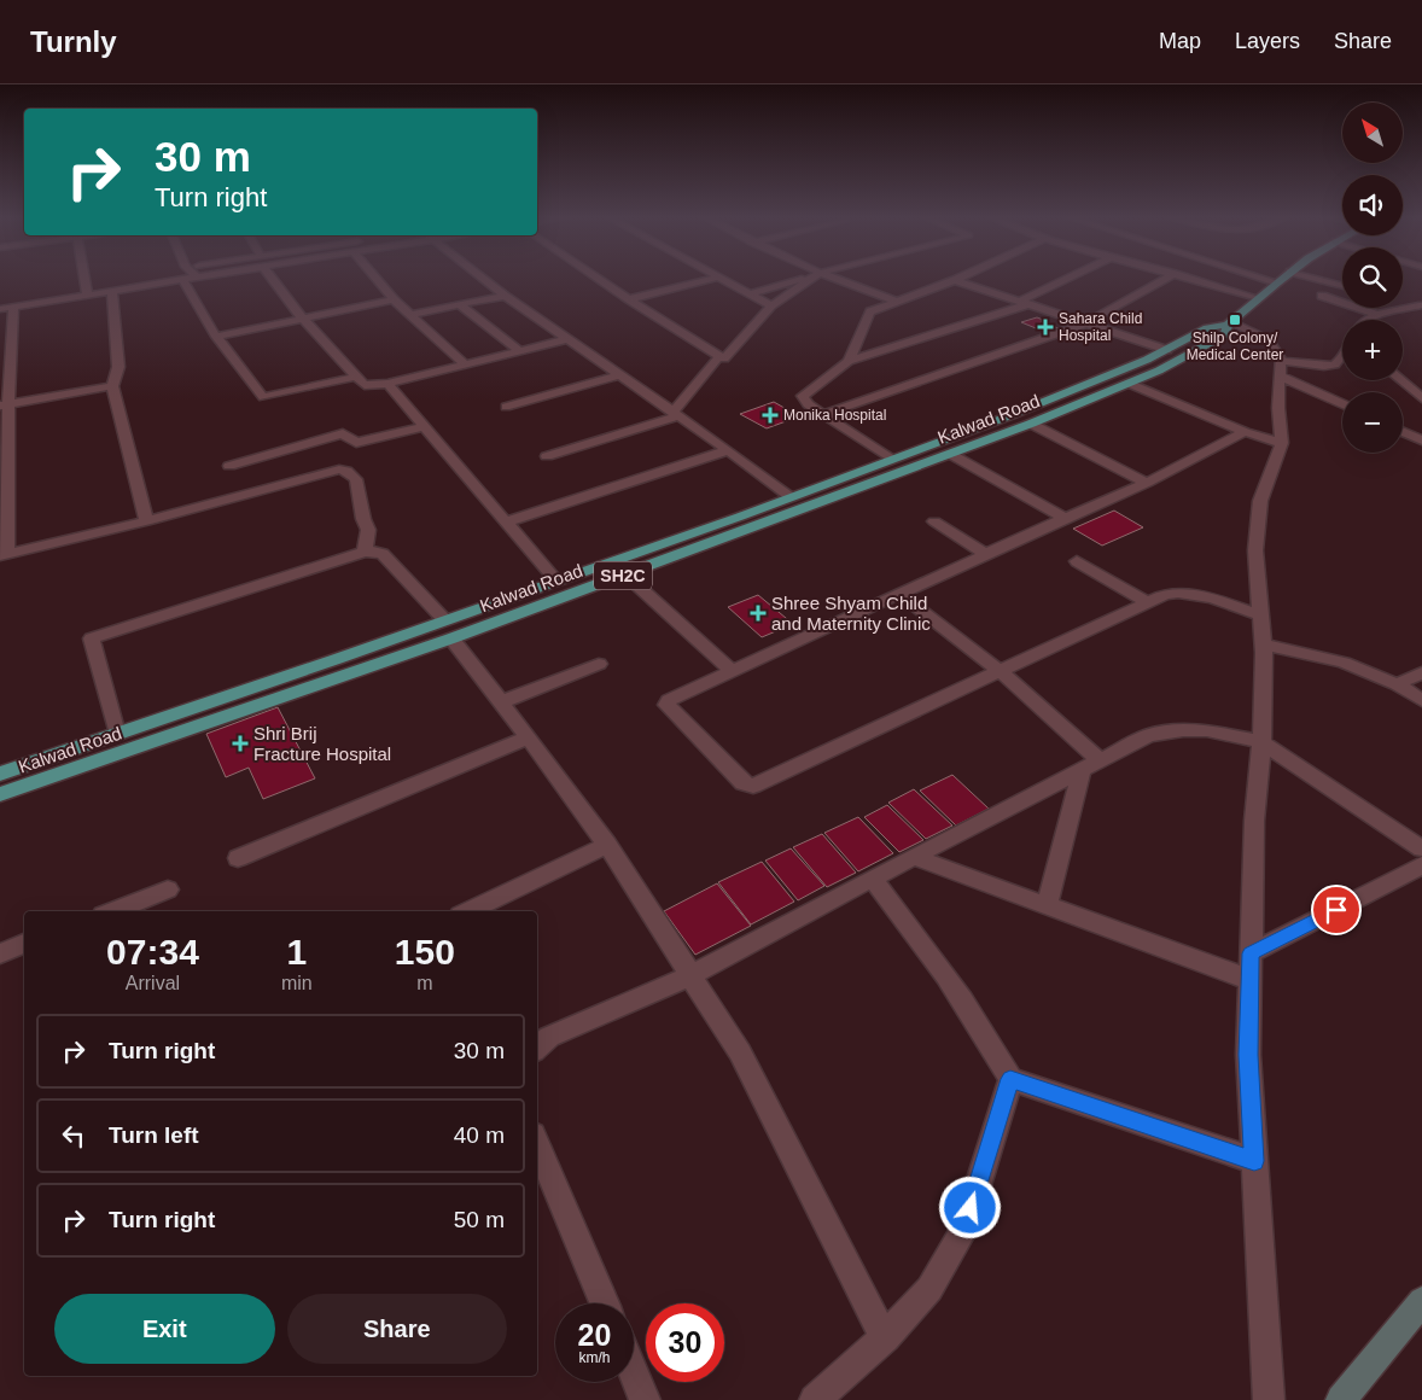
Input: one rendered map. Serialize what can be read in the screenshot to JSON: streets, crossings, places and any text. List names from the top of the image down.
{
  "streets": {
    "main road": ["Kalwad Road", "SH2C"]
  },
  "places": {
    "transit": ["Shilp Colony/ Medical Center"],
    "health": [
      "Sahara Child Hospital",
      "Monika Hospital",
      "Shree Shyam Child and Maternity Clinic",
      "Shri Brij Fracture Hospital"
    ]
  },
  "north": "top left",
  "page": {
    "header": "Turnly",
    "nav": ["Map", "Layers", "Share"],
    "map_buttons": ["+", "−"],
    "turn": ["30 m", "Turn right"],
    "eta": [
      "07:34",
      "Arrival",
      "1",
      "min",
      "150",
      "m"
    ],
    "list": [
      {
        "name": "Turn right",
        "value": "30 m"
      },
      {
        "name": "Turn left",
        "value": "40 m"
      },
      {
        "name": "Turn right",
        "value": "50 m"
      }
    ],
    "buttons": ["Exit", "Share"],
    "speed": "20 km/h",
    "limit": "30"
  }
}
